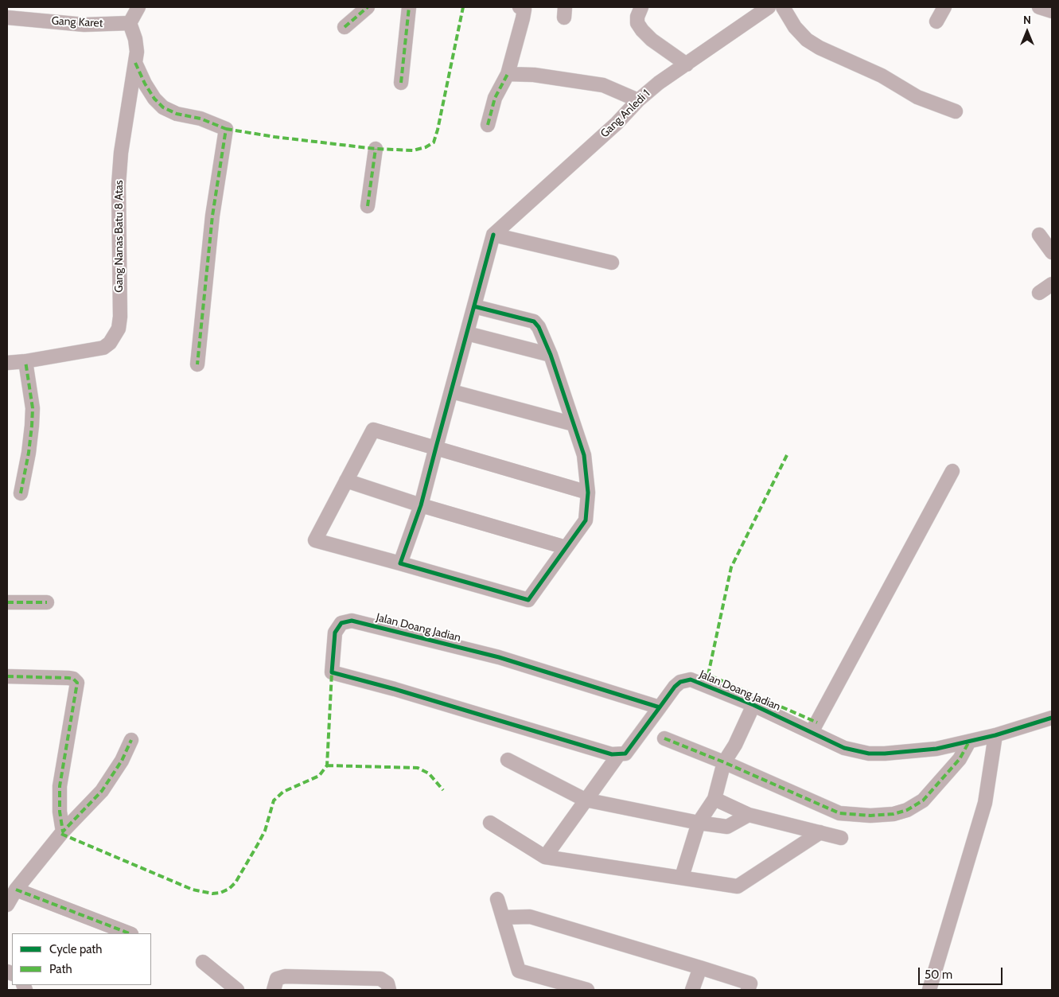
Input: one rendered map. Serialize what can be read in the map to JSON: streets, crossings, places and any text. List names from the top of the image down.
{
  "streets": {
    "street": [
      "Gang Karet",
      "Gang Anledi 1",
      "Gang Nanas Batu 8 Atas",
      "Jalan Doang Jadian"
    ]
  },
  "crossings": [
    ["Gang Karet", "Gang Nanas Batu 8 Atas"]
  ],
  "legend": ["Cycle path", "Path"],
  "scale_bar": "50 m",
  "north": "top"
}
